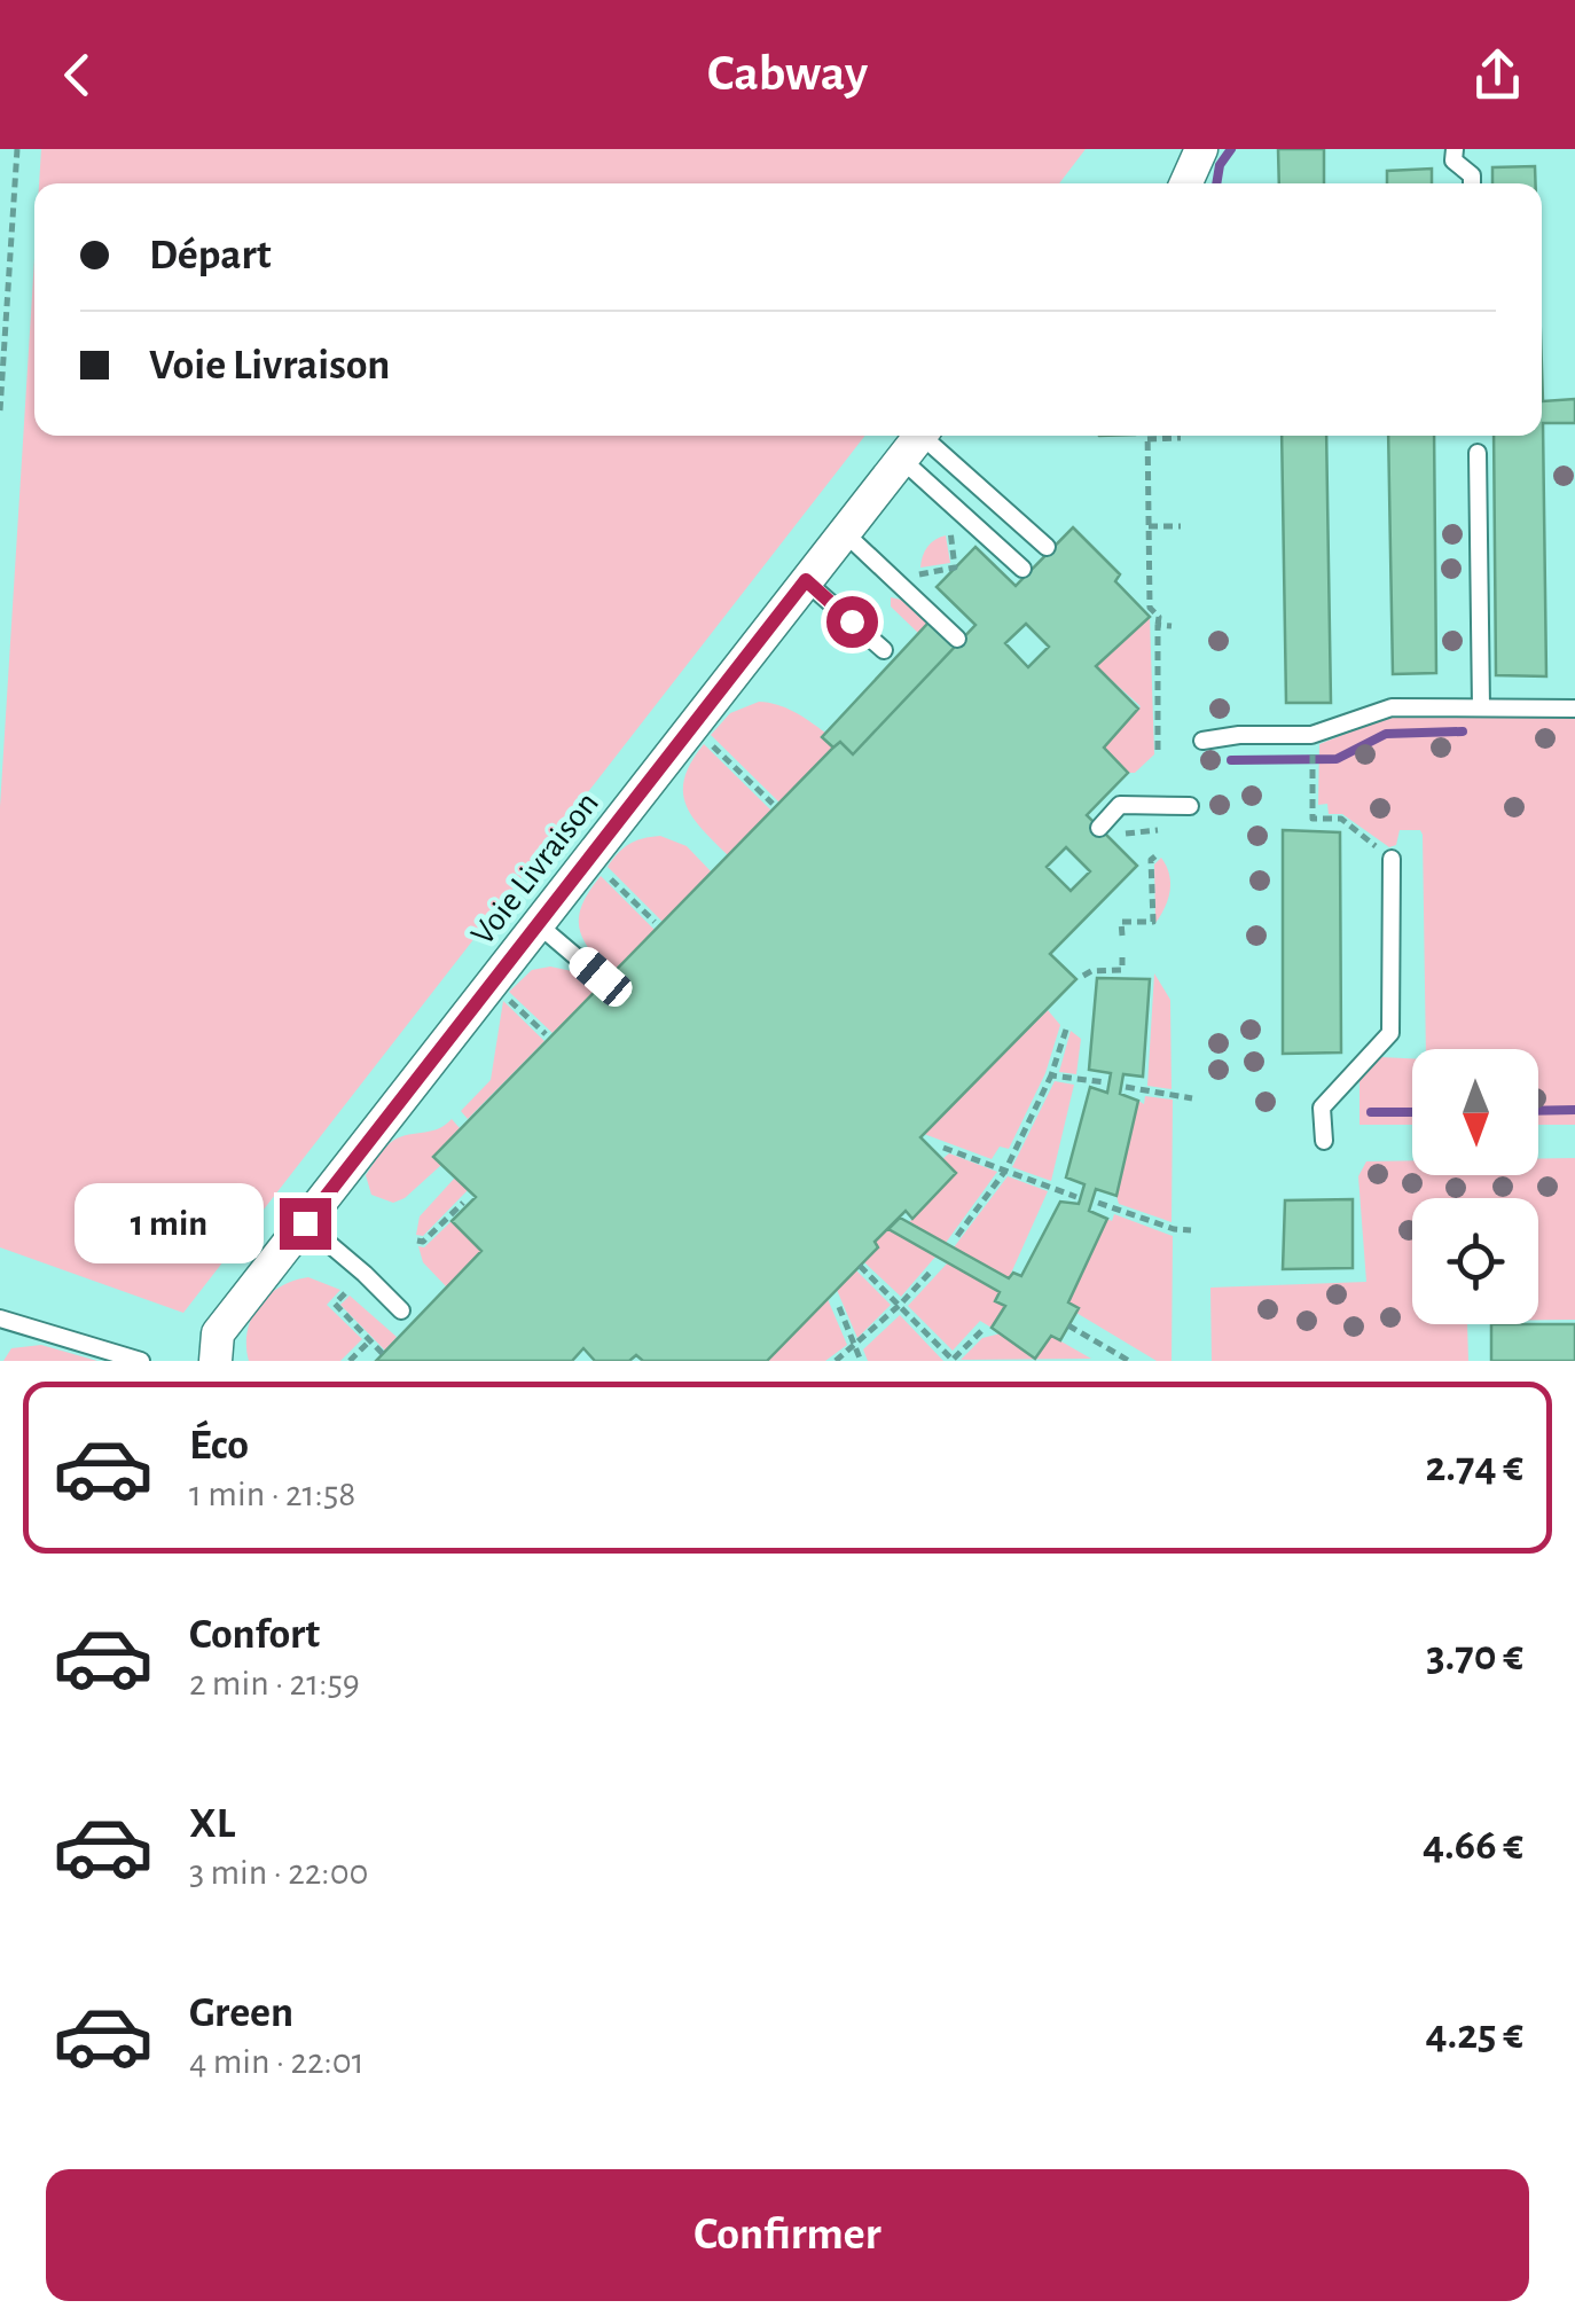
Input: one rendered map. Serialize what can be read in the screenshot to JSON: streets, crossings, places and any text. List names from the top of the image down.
{
  "streets": {
    "street": ["Voie Livraison"]
  },
  "north": "bottom",
  "page": {
    "header": "Cabway",
    "banner": ["Départ", "Voie Livraison"],
    "bubble": "1 min",
    "list": [
      {
        "name": "Éco",
        "note": "1 min · 21:58",
        "value": "2.74 €"
      },
      {
        "name": "Confort",
        "note": "2 min · 21:59",
        "value": "3.70 €"
      },
      {
        "name": "XL",
        "note": "3 min · 22:00",
        "value": "4.66 €"
      },
      {
        "name": "Green",
        "note": "4 min · 22:01",
        "value": "4.25 €"
      }
    ],
    "buttons": "Confirmer"
  }
}
